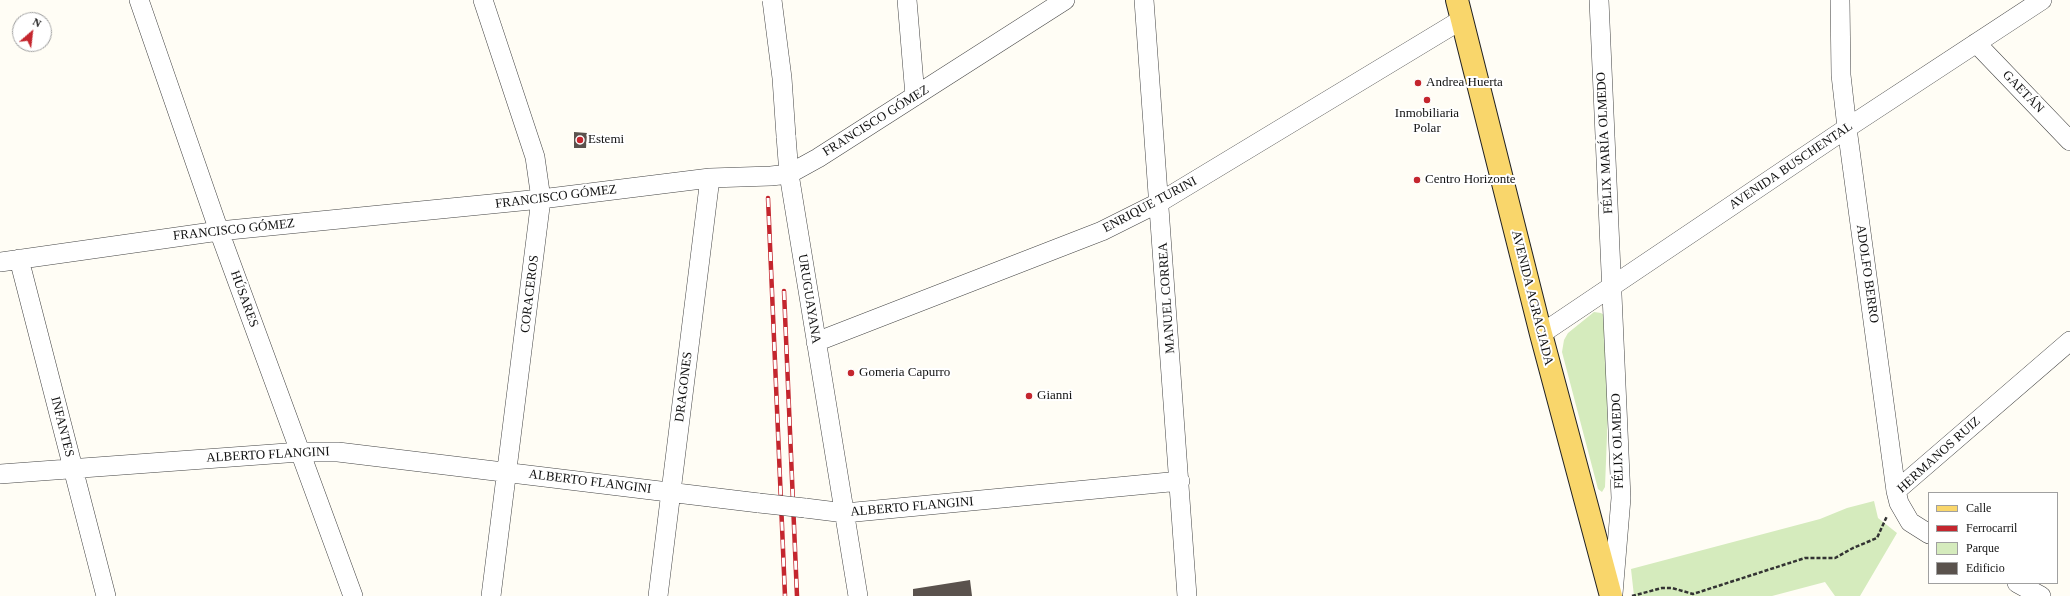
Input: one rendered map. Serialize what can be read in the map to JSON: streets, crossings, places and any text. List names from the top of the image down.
{
  "streets": {
    "main road": ["AVENIDA AGRACIADA"],
    "street": [
      "GAETÁN",
      "FRANCISCO GÓMEZ",
      "FÉLIX MARÍA OLMEDO",
      "AVENIDA BUSCHENTAL",
      "ENRIQUE TURINI",
      "ADOLFO BERRO",
      "CORACEROS",
      "MANUEL CORREA",
      "HÚSARES",
      "URUGUAYANA",
      "DRAGONES",
      "INFANTES",
      "FÉLIX OLMEDO",
      "ALBERTO FLANGINI",
      "HERMANOS RUIZ"
    ]
  },
  "crossings": [
    ["GAETÁN", "AVENIDA BUSCHENTAL"],
    ["FRANCISCO GÓMEZ", "CORACEROS"],
    ["FRANCISCO GÓMEZ", "HÚSARES"],
    ["FRANCISCO GÓMEZ", "URUGUAYANA"],
    ["FRANCISCO GÓMEZ", "DRAGONES"],
    ["FRANCISCO GÓMEZ", "INFANTES"],
    ["FÉLIX MARÍA OLMEDO", "AVENIDA BUSCHENTAL"],
    ["FÉLIX MARÍA OLMEDO", "FÉLIX OLMEDO"],
    ["AVENIDA BUSCHENTAL", "ADOLFO BERRO"],
    ["AVENIDA BUSCHENTAL", "AVENIDA AGRACIADA"],
    ["AVENIDA BUSCHENTAL", "FÉLIX OLMEDO"],
    ["ENRIQUE TURINI", "MANUEL CORREA"],
    ["ENRIQUE TURINI", "AVENIDA AGRACIADA"],
    ["ENRIQUE TURINI", "URUGUAYANA"],
    ["ADOLFO BERRO", "HERMANOS RUIZ"],
    ["CORACEROS", "ALBERTO FLANGINI"],
    ["MANUEL CORREA", "ALBERTO FLANGINI"],
    ["AVENIDA AGRACIADA", "FÉLIX OLMEDO"],
    ["HÚSARES", "ALBERTO FLANGINI"],
    ["URUGUAYANA", "ALBERTO FLANGINI"],
    ["DRAGONES", "ALBERTO FLANGINI"],
    ["INFANTES", "ALBERTO FLANGINI"]
  ],
  "places": [
    "Andrea Huerta",
    "Inmobiliaria Polar",
    "Estemi",
    "Centro Horizonte",
    "Gomeria Capurro",
    "Gianni"
  ],
  "legend": [
    "Calle",
    "Ferrocarril",
    "Parque",
    "Edificio"
  ],
  "north": "top right"
}
